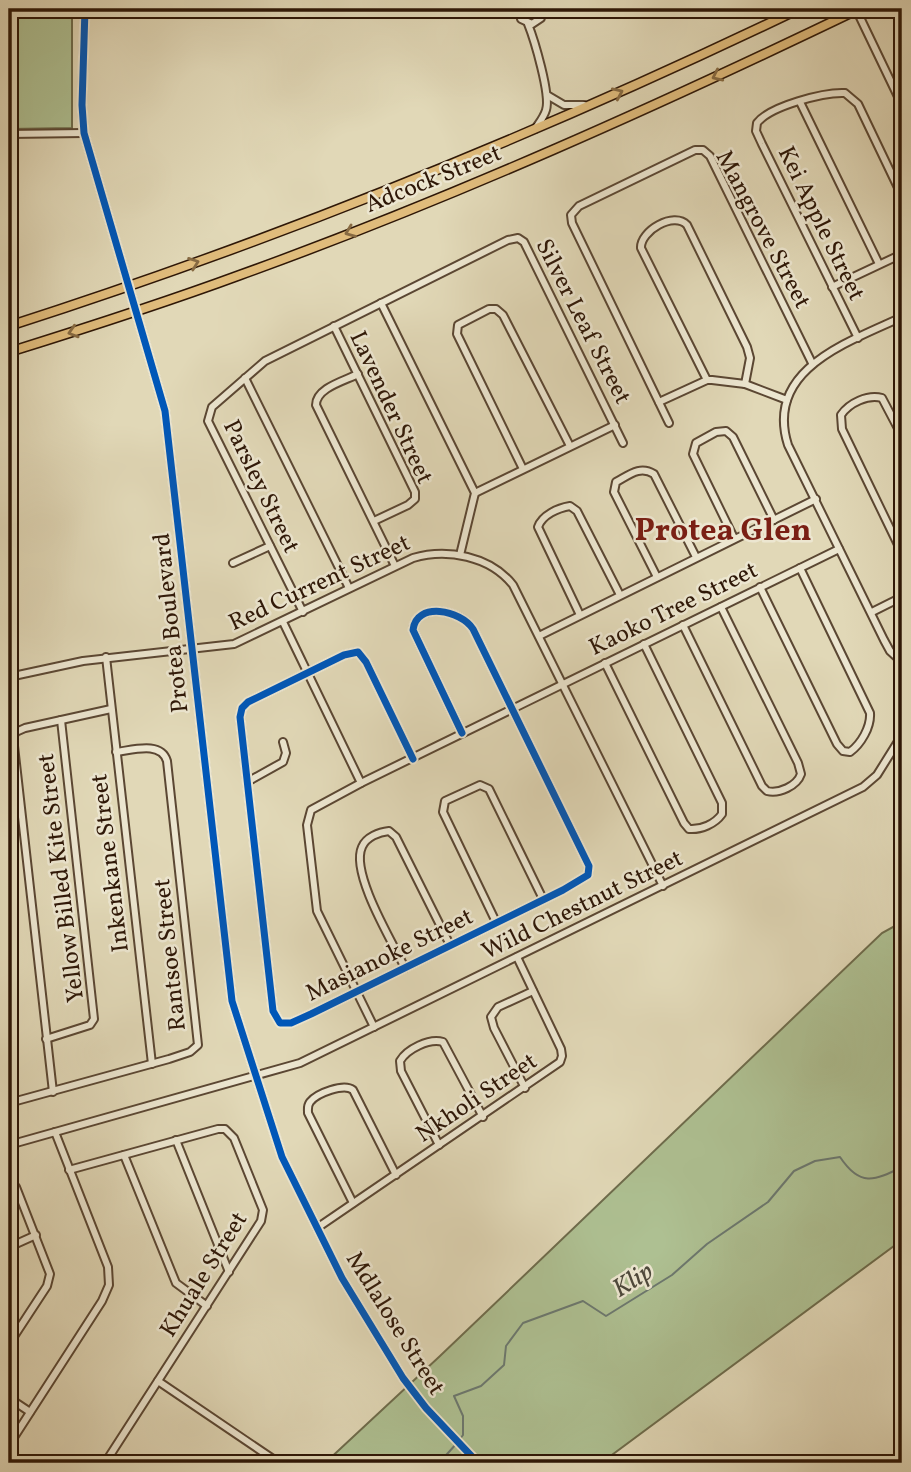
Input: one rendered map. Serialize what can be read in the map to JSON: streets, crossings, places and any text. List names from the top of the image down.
{
  "streets": {
    "main road": ["Adcock Street"],
    "street": [
      "Kei Apple Street",
      "Mangrove Street",
      "Silver Leaf Street",
      "Lavender Street",
      "Parsley Street",
      "Red Current Street",
      "Kaoko Tree Street",
      "Protea Boulevard",
      "Inkenkane Street",
      "Yellow Billed Kite Street",
      "Wild Chestnut Street",
      "Masianoke Street",
      "Rantsoe Street",
      "Nkholi Street",
      "Khuale Street",
      "Mdlalose Street"
    ]
  },
  "crossings": [
    ["Adcock Street", "Protea Boulevard"],
    ["Silver Leaf Street", "Parsley Street"],
    ["Lavender Street", "Parsley Street"],
    ["Parsley Street", "Red Current Street"],
    ["Red Current Street", "Kaoko Tree Street"],
    ["Red Current Street", "Protea Boulevard"],
    ["Red Current Street", "Inkenkane Street"],
    ["Red Current Street", "Wild Chestnut Street"],
    ["Kaoko Tree Street", "Wild Chestnut Street"],
    ["Kaoko Tree Street", "Masianoke Street"],
    ["Protea Boulevard", "Wild Chestnut Street"],
    ["Protea Boulevard", "Nkholi Street"],
    ["Protea Boulevard", "Mdlalose Street"],
    ["Inkenkane Street", "Rantsoe Street"],
    ["Wild Chestnut Street", "Nkholi Street"],
    ["Nkholi Street", "Mdlalose Street"]
  ],
  "districts": ["Protea Glen"],
  "water": ["Klip"]
}
